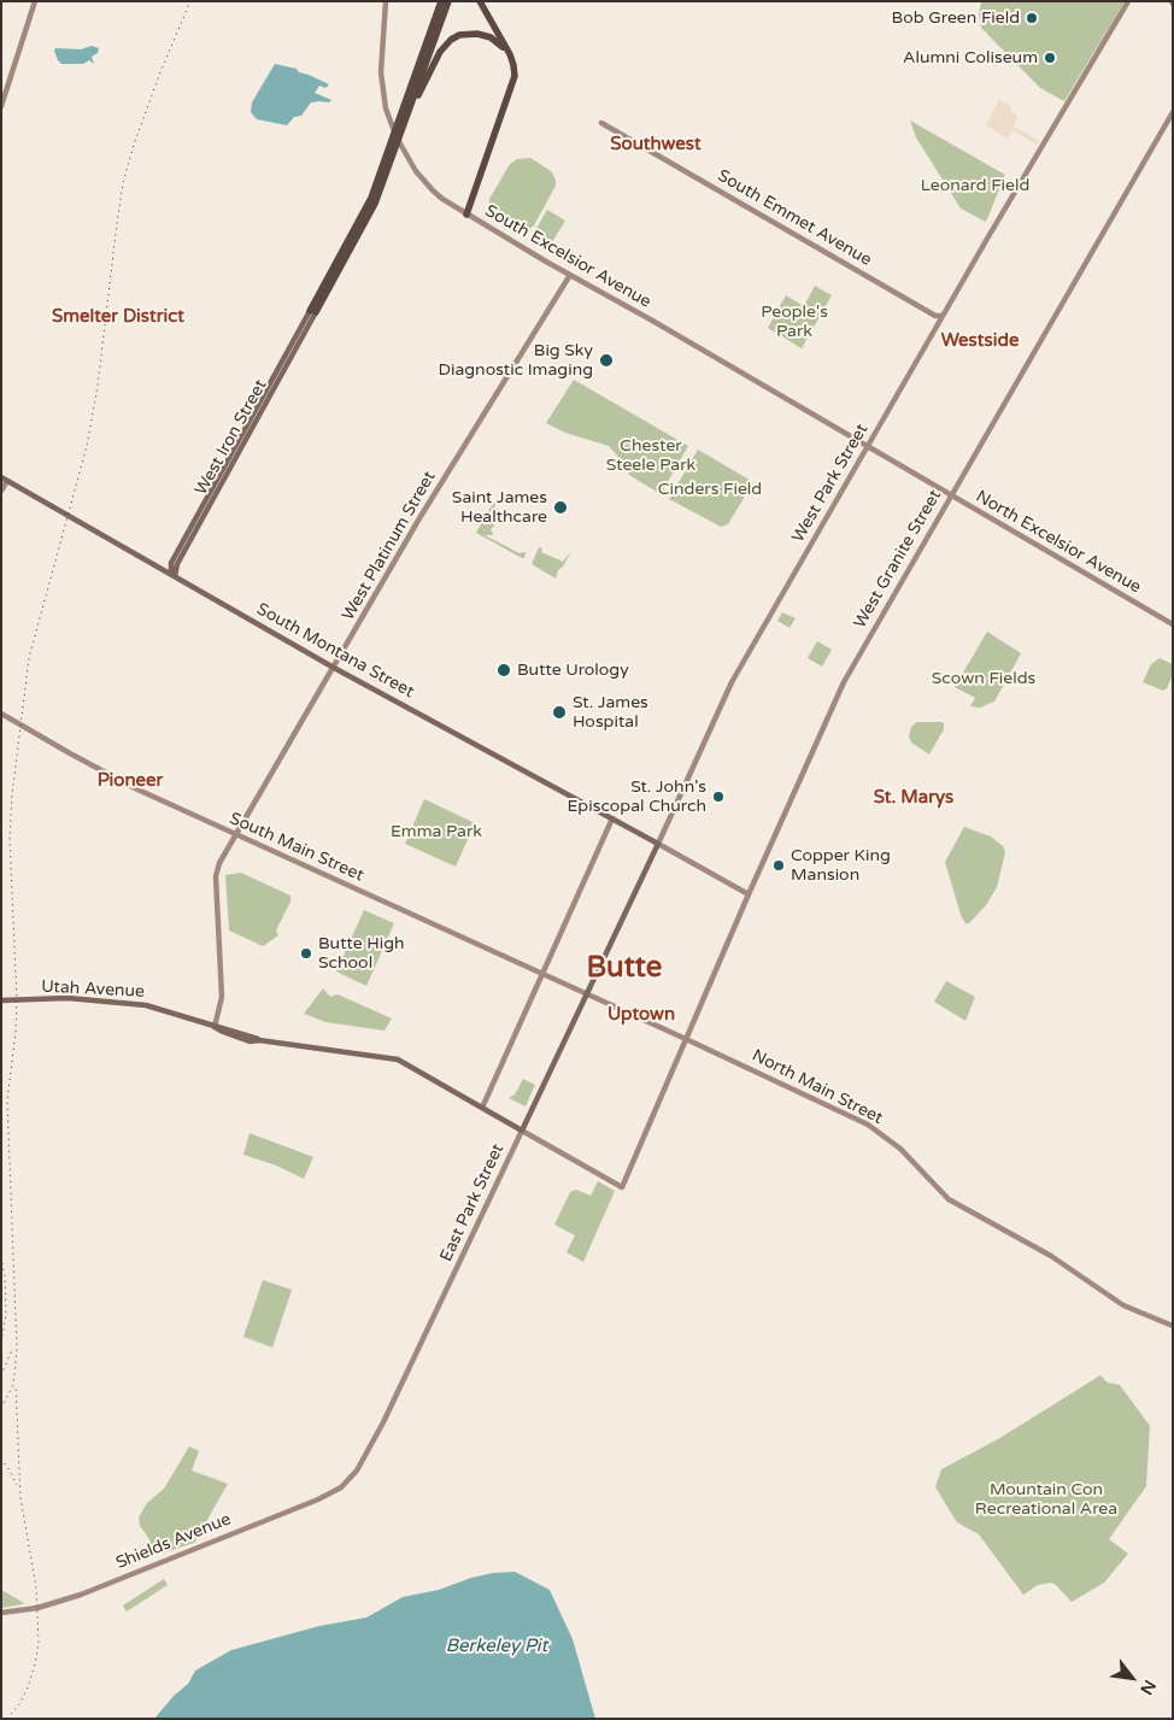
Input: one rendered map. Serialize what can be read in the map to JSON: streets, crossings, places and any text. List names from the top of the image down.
{
  "streets": {
    "main road": [
      "West Iron Street",
      "West Park Street",
      "South Montana Street",
      "Utah Avenue",
      "East Park Street"
    ],
    "street": [
      "South Emmet Avenue",
      "South Excelsior Avenue",
      "North Excelsior Avenue",
      "West Platinum Street",
      "West Granite Street",
      "South Main Street",
      "North Main Street",
      "Shields Avenue"
    ]
  },
  "crossings": [
    ["South Emmet Avenue", "West Park Street"],
    ["South Excelsior Avenue", "West Park Street"],
    ["South Excelsior Avenue", "North Excelsior Avenue"],
    ["South Excelsior Avenue", "West Platinum Street"],
    ["West Iron Street", "South Montana Street"],
    ["West Park Street", "North Excelsior Avenue"],
    ["West Park Street", "South Montana Street"],
    ["West Park Street", "South Main Street"],
    ["West Park Street", "North Main Street"],
    ["West Park Street", "East Park Street"],
    ["North Excelsior Avenue", "West Granite Street"],
    ["West Platinum Street", "South Montana Street"],
    ["West Platinum Street", "South Main Street"],
    ["West Platinum Street", "Utah Avenue"],
    ["West Granite Street", "North Main Street"],
    ["West Granite Street", "East Park Street"],
    ["South Main Street", "North Main Street"],
    ["South Main Street", "East Park Street"],
    ["North Main Street", "East Park Street"],
    ["East Park Street", "Shields Avenue"]
  ],
  "districts": [
    "Southwest",
    "Smelter District",
    "Westside",
    "Pioneer",
    "St. Marys",
    "Butte",
    "Uptown"
  ],
  "water": ["Berkeley Pit"],
  "parks": [
    "Leonard Field",
    "People's Park",
    "Chester Steele Park",
    "Cinders Field",
    "Scown Fields",
    "Emma Park",
    "Mountain Con Recreational Area"
  ],
  "places": [
    "Bob Green Field",
    "Alumni Coliseum",
    "Big Sky Diagnostic Imaging",
    "Saint James Healthcare",
    "Butte Urology",
    "St. James Hospital",
    "St. John's Episcopal Church",
    "Copper King Mansion",
    "Butte High School"
  ],
  "north": "bottom right"
}
